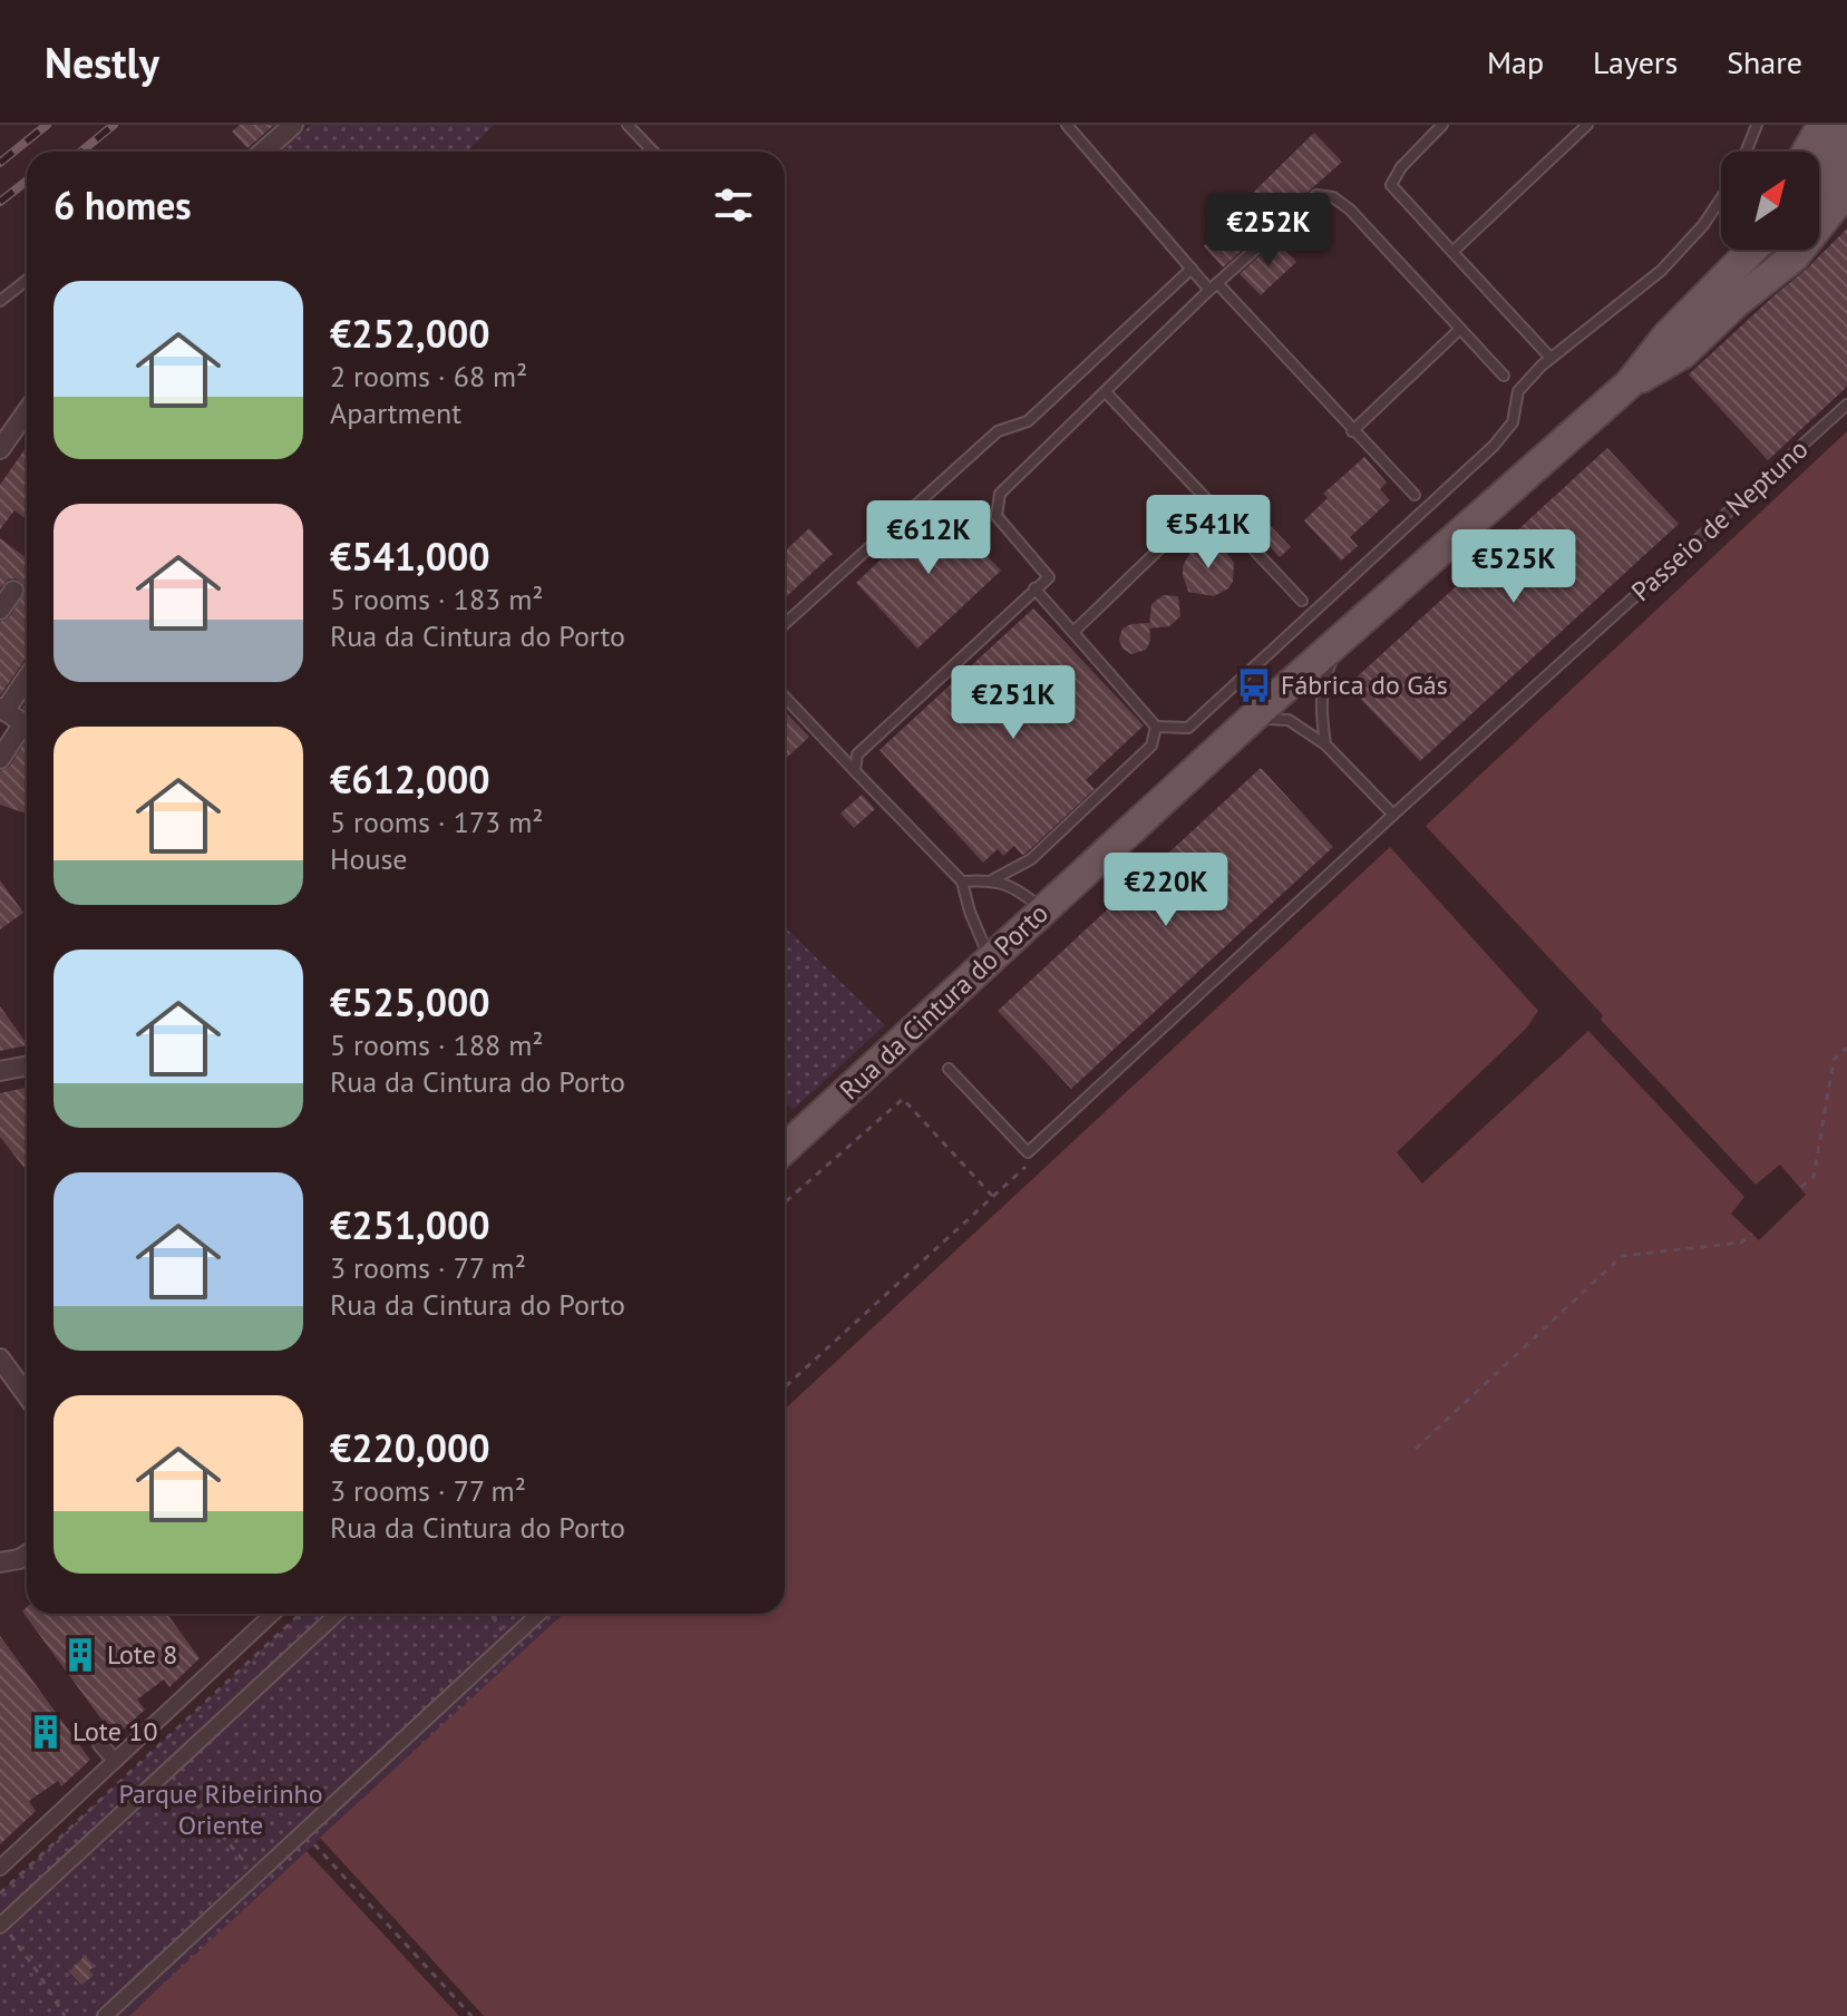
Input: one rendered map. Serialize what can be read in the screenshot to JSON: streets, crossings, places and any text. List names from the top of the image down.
{
  "streets": {
    "main road": ["Rua da Cintura do Porto"],
    "lane": ["Passeio de Neptuno"]
  },
  "parks": ["Parque Ribeirinho Oriente"],
  "places": {
    "bus stop": ["Fábrica do Gás"],
    "building": ["Lote 8", "Lote 10"]
  },
  "north": "top right",
  "page": {
    "header": "Nestly",
    "nav": ["Map", "Layers", "Share"],
    "heading": "6 homes",
    "price": [
      "€252K",
      "€541K",
      "€612K",
      "€525K",
      "€251K",
      "€220K"
    ],
    "list": [
      {
        "name": "€252,000",
        "note": "2 rooms · 68 m² · Apartment"
      },
      {
        "name": "€541,000",
        "note": "5 rooms · 183 m² · Rua da Cintura do Porto"
      },
      {
        "name": "€612,000",
        "note": "5 rooms · 173 m² · House"
      },
      {
        "name": "€525,000",
        "note": "5 rooms · 188 m² · Rua da Cintura do Porto"
      },
      {
        "name": "€251,000",
        "note": "3 rooms · 77 m² · Rua da Cintura do Porto"
      },
      {
        "name": "€220,000",
        "note": "3 rooms · 77 m² · Rua da Cintura do Porto"
      }
    ]
  }
}
